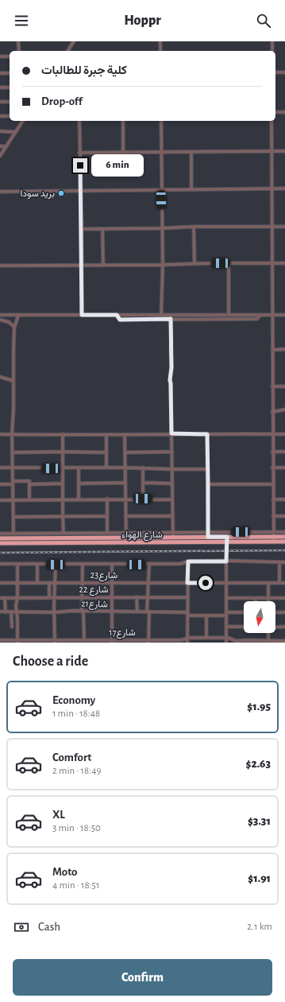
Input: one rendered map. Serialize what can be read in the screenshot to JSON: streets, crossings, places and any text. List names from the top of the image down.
{
  "streets": {
    "highway": ["شارع الهواء"],
    "street": [
      "شارع23",
      "شارع 22",
      "شارع21",
      "شارع17"
    ]
  },
  "places": ["بريد سودا"],
  "north": "bottom",
  "page": {
    "header": "Hoppr",
    "banner": ["كلية جبرة للطالبات", "Drop-off"],
    "bubble": "6 min",
    "heading": "Choose a ride",
    "list": [
      {
        "name": "Economy",
        "note": "1 min · 18:48",
        "value": "$1.95"
      },
      {
        "name": "Comfort",
        "note": "2 min · 18:49",
        "value": "$2.63"
      },
      {
        "name": "XL",
        "note": "3 min · 18:50",
        "value": "$3.31"
      },
      {
        "name": "Moto",
        "note": "4 min · 18:51",
        "value": "$1.91"
      }
    ],
    "pay": ["Cash", "2.1 km"],
    "buttons": "Confirm"
  }
}
